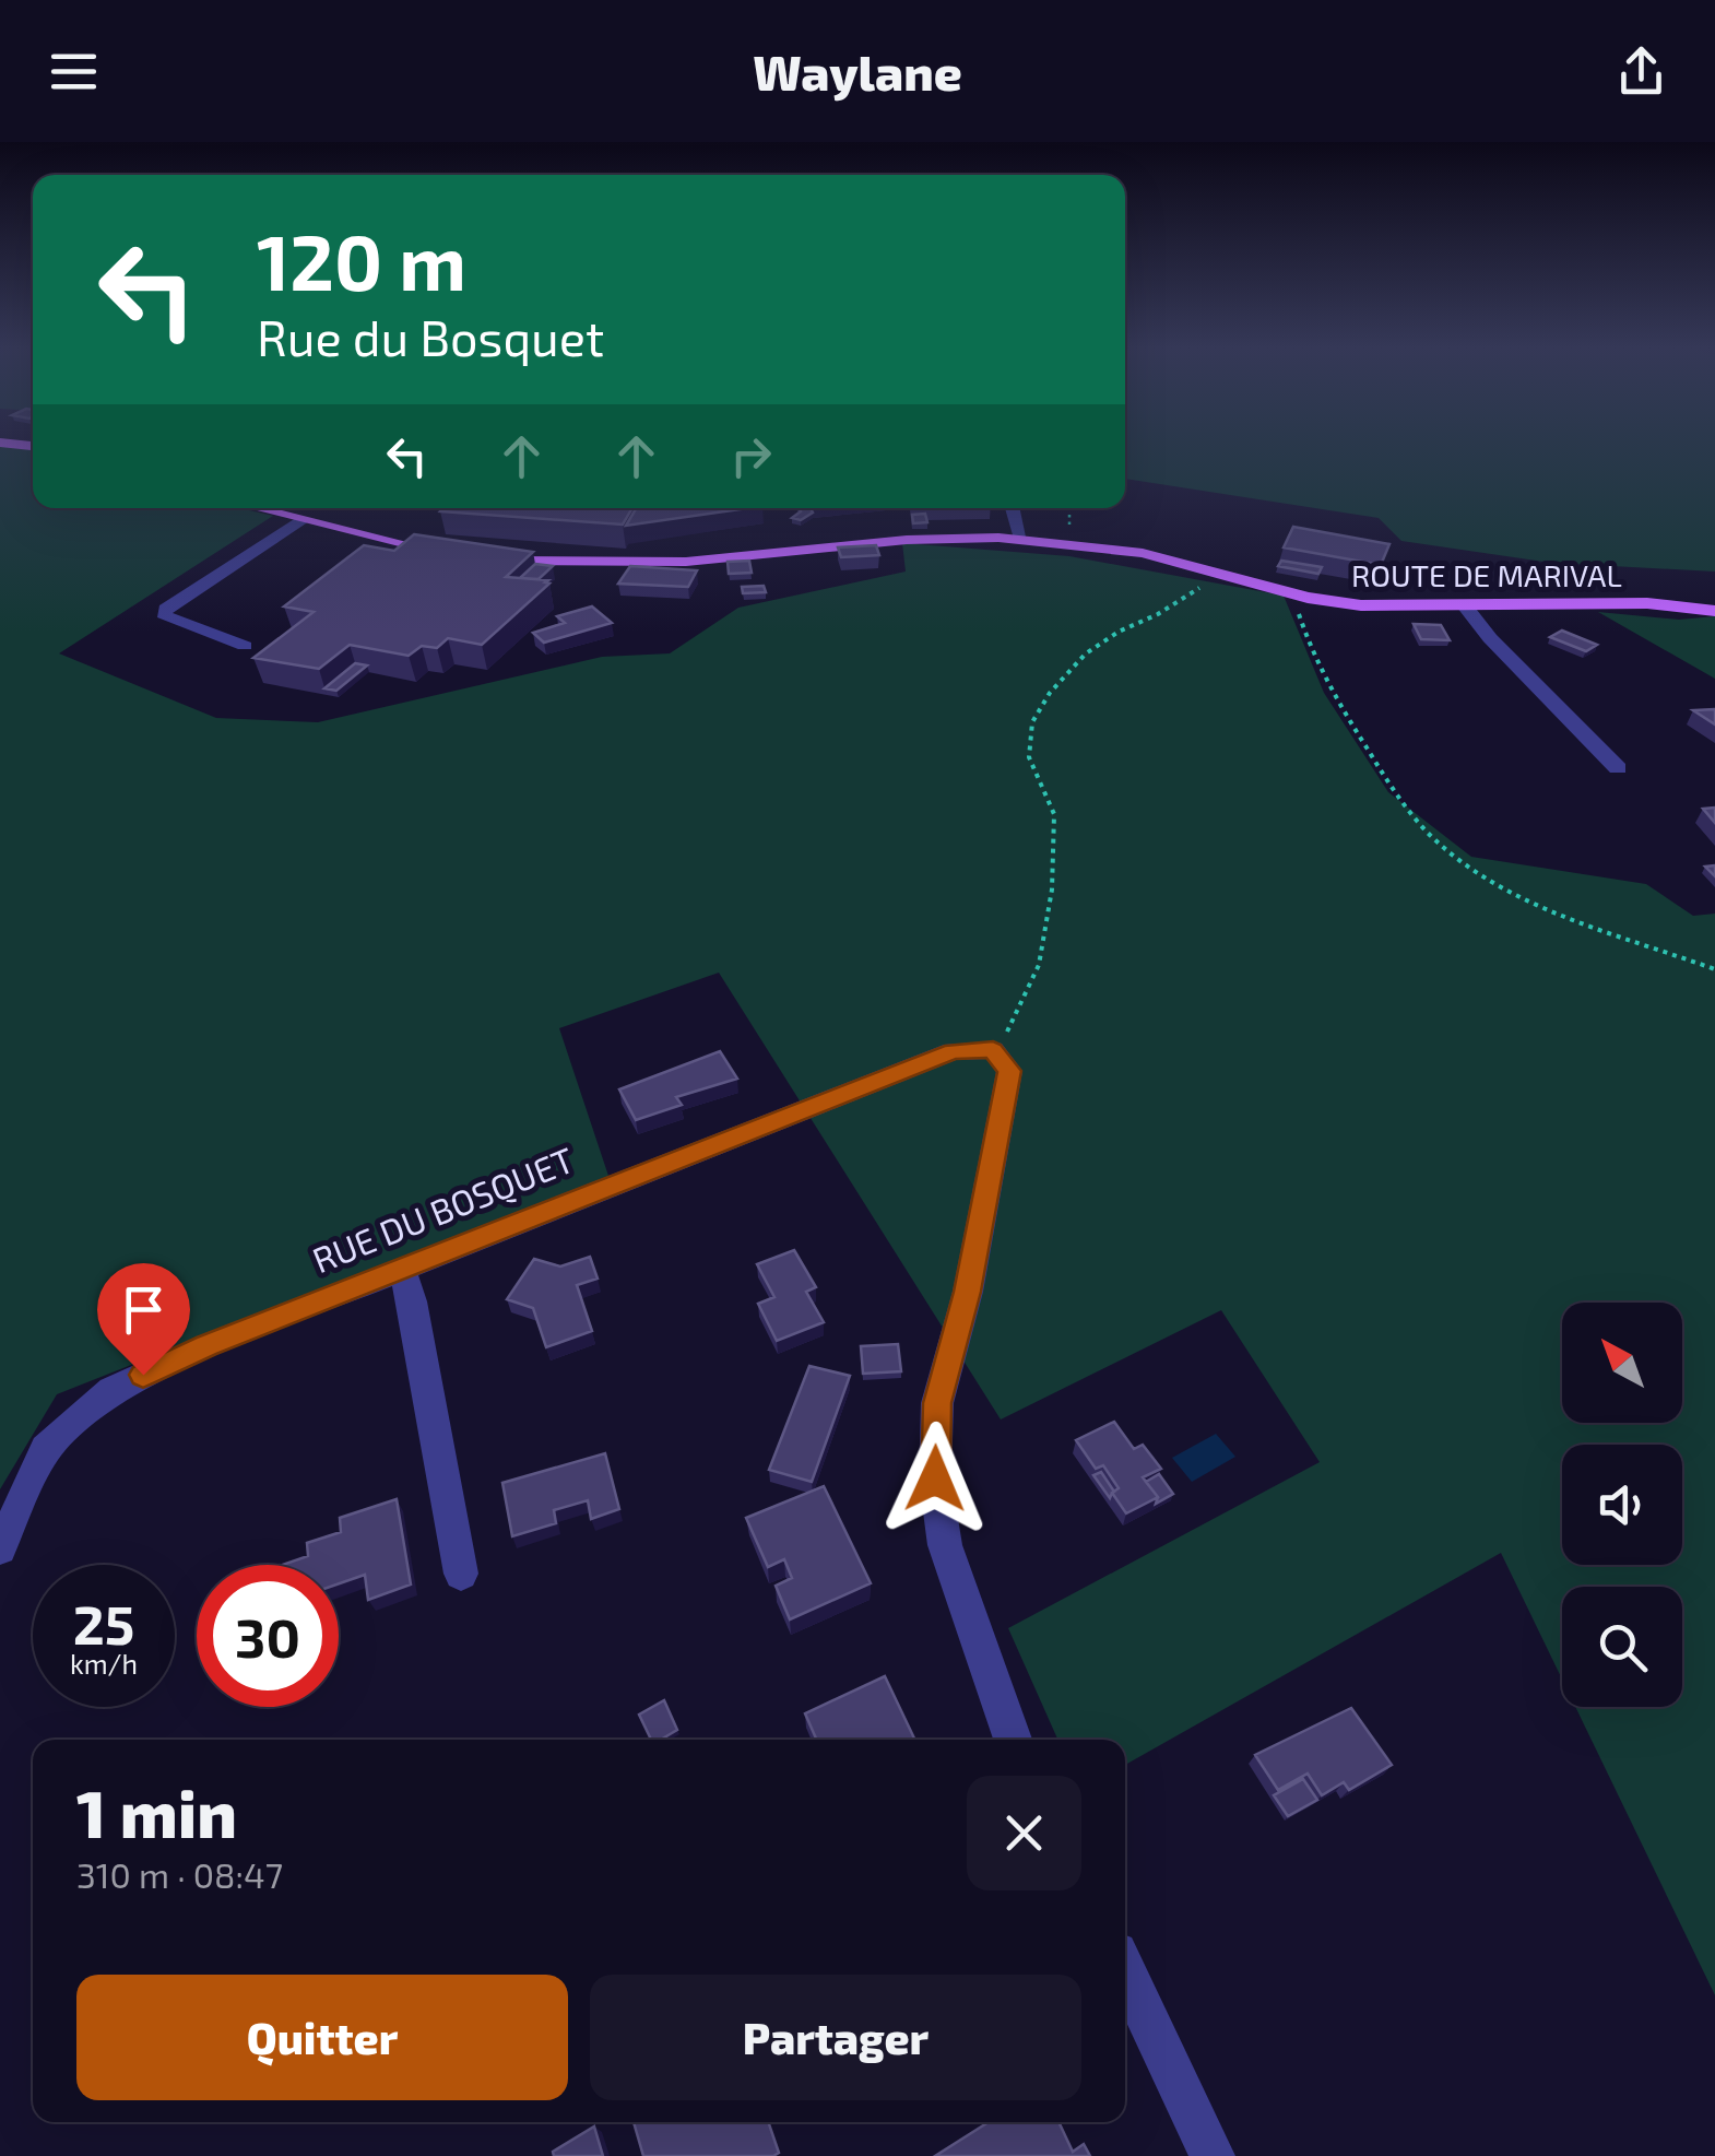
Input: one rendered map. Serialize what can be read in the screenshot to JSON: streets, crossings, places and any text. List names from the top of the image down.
{
  "streets": {
    "main road": ["ROUTE DE MARIVAL"],
    "street": ["RUE DU BOSQUET"]
  },
  "north": "top left",
  "page": {
    "header": "Waylane",
    "turn": ["120 m", "Rue du Bosquet"],
    "speed": "25 km/h",
    "limit": "30",
    "heading": ["1 min", "310 m · 08:47"],
    "buttons": ["Quitter", "Partager"]
  }
}
